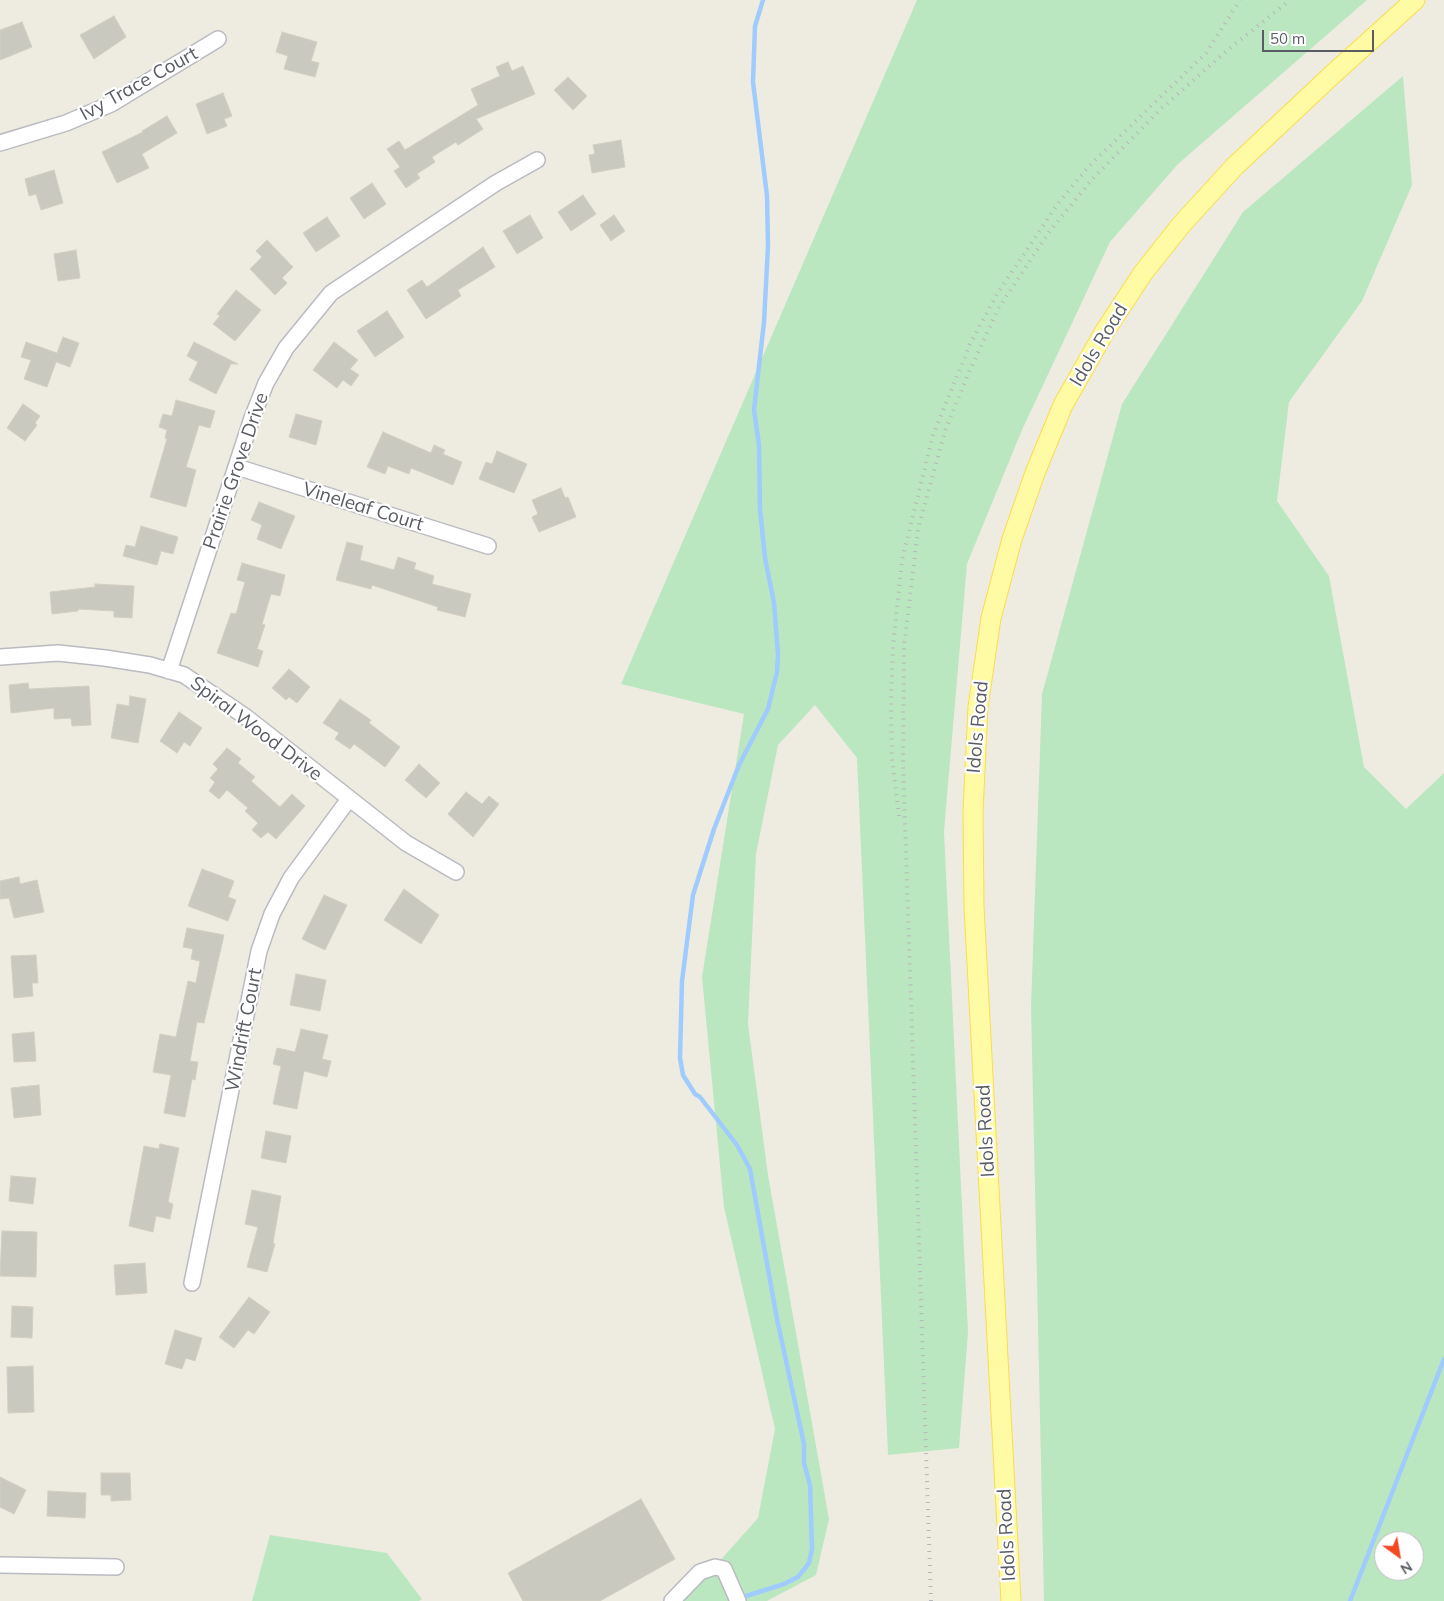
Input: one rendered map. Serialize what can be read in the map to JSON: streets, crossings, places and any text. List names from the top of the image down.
{
  "streets": {
    "main road": ["Idols Road"],
    "street": [
      "Ivy Trace Court",
      "Prairie Grove Drive",
      "Vineleaf Court",
      "Spiral Wood Drive",
      "Windrift Court"
    ]
  },
  "crossings": [
    ["Prairie Grove Drive", "Vineleaf Court"],
    ["Prairie Grove Drive", "Spiral Wood Drive"],
    ["Spiral Wood Drive", "Windrift Court"]
  ],
  "scale_bar": "50 m",
  "north": "bottom right"
}
